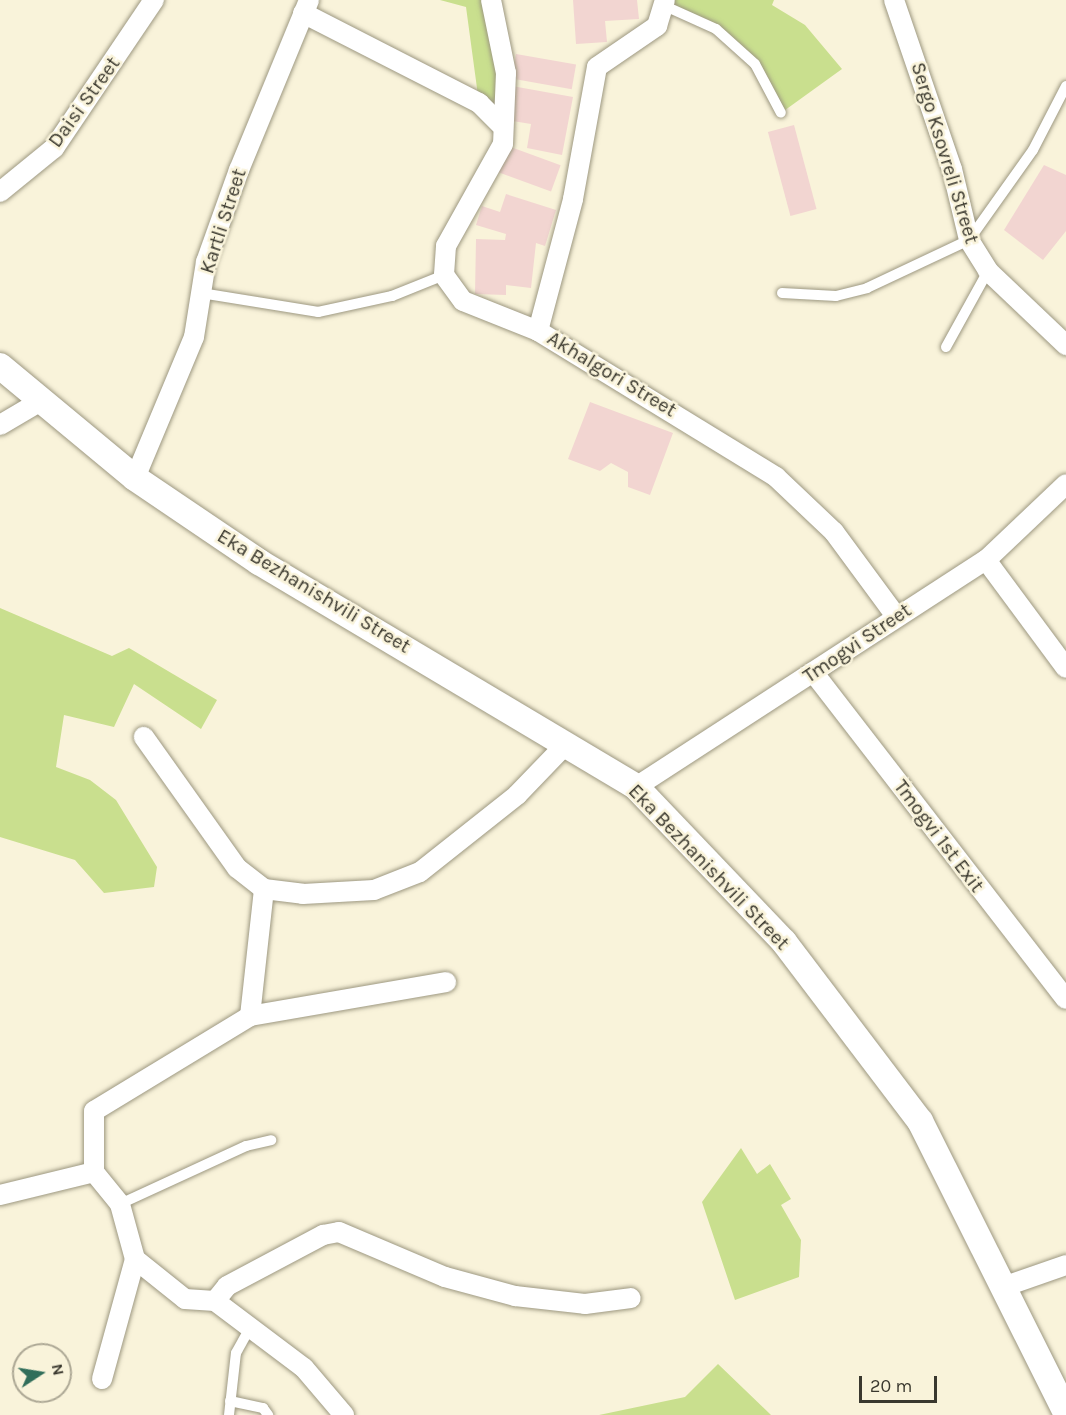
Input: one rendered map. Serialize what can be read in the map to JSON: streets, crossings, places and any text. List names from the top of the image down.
{
  "streets": {
    "street": [
      "Daisi Street",
      "Sergo Ksovreli Street",
      "Kartli Street",
      "Akhalgori Street",
      "Eka Bezhanishvili Street",
      "Tmogvi Street",
      "Tmogvi 1st Exit"
    ]
  },
  "crossings": [
    ["Kartli Street", "Eka Bezhanishvili Street"],
    ["Akhalgori Street", "Tmogvi Street"],
    ["Eka Bezhanishvili Street", "Tmogvi Street"],
    ["Tmogvi Street", "Tmogvi 1st Exit"]
  ],
  "scale_bar": "20 m",
  "north": "right"
}
